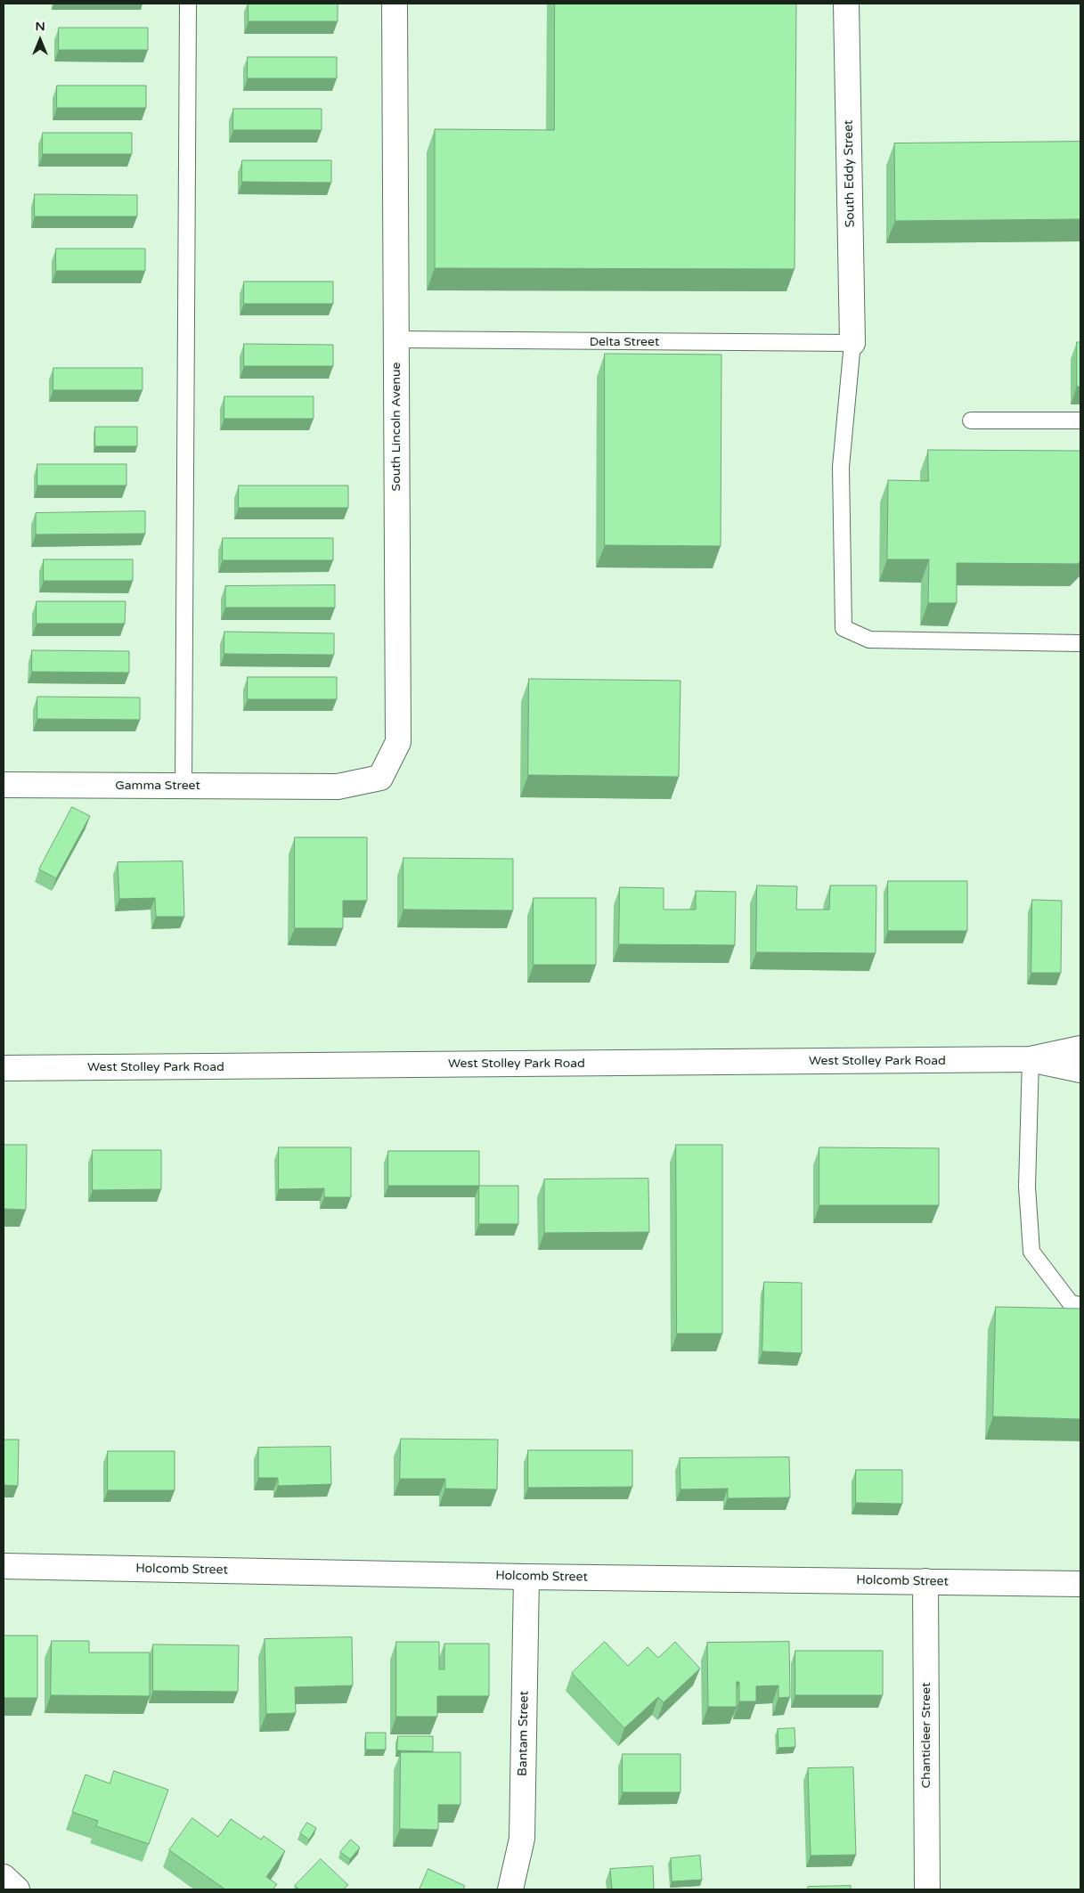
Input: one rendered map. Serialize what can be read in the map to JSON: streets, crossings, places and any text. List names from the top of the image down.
{
  "streets": {
    "street": [
      "South Eddy Street",
      "South Lincoln Avenue",
      "Gamma Street",
      "West Stolley Park Road",
      "Holcomb Street",
      "Bantam Street",
      "Chanticleer Street"
    ],
    "lane": ["Delta Street"]
  },
  "crossings": [
    ["South Eddy Street", "Delta Street"],
    ["Delta Street", "South Lincoln Avenue"],
    ["South Lincoln Avenue", "Gamma Street"],
    ["Holcomb Street", "Bantam Street"],
    ["Holcomb Street", "Chanticleer Street"]
  ],
  "north": "top"
}
